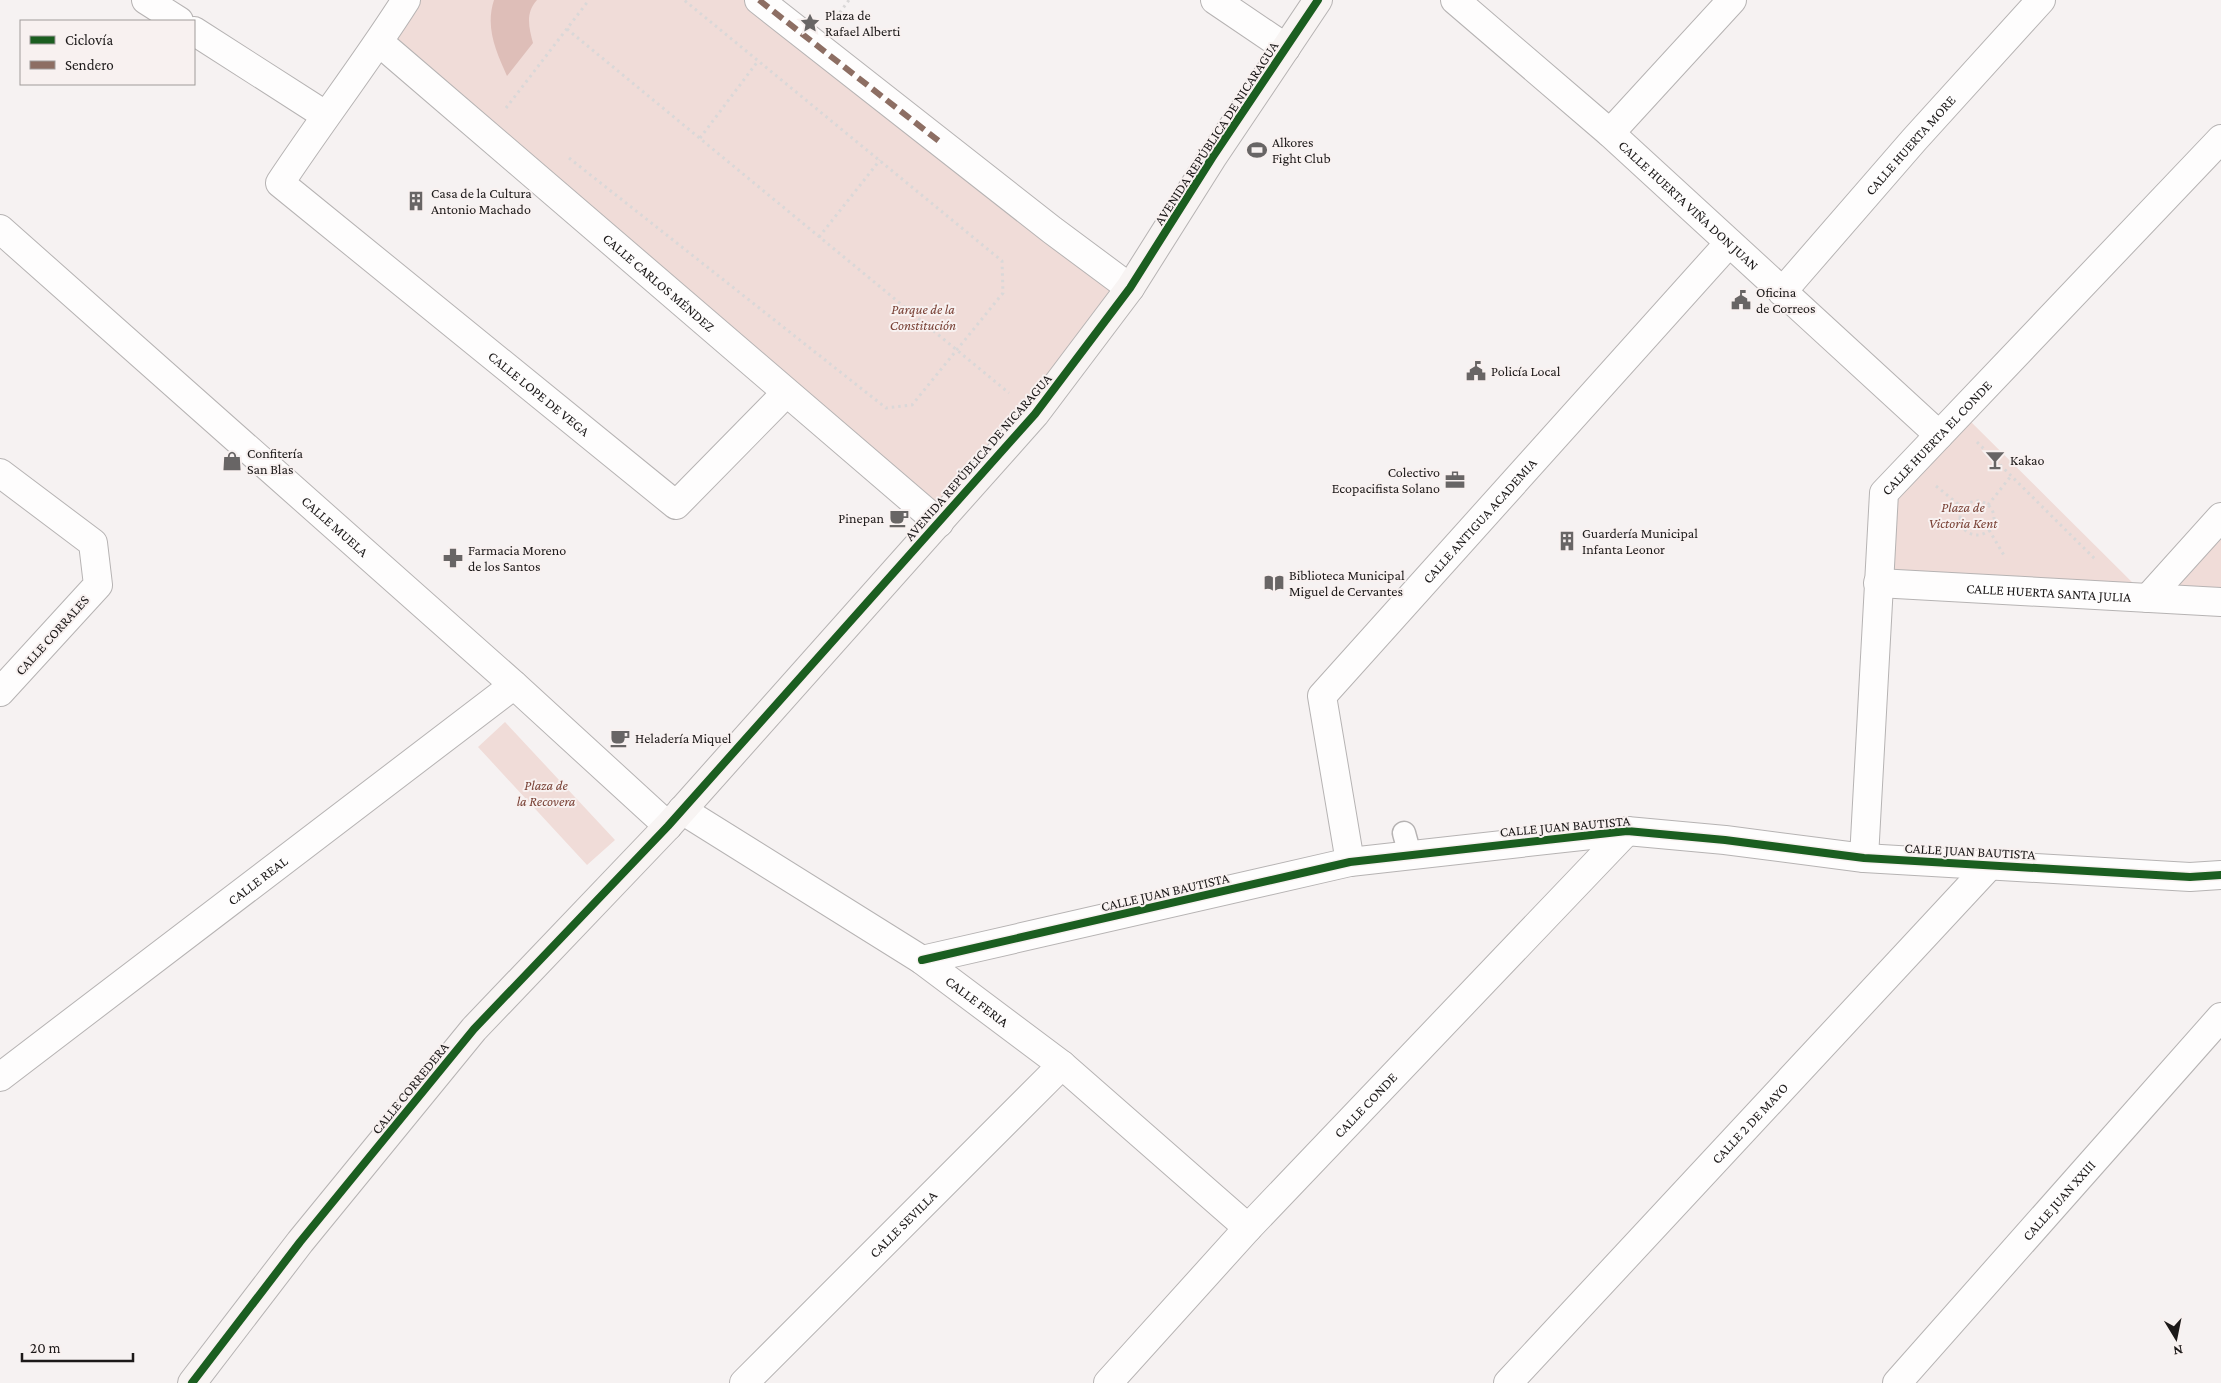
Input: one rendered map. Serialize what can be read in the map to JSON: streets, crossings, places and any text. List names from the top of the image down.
{
  "streets": {
    "street": [
      "AVENIDA REPÚBLICA DE NICARAGUA",
      "CALLE HUERTA MORE",
      "CALLE HUERTA VIÑA DON JUAN",
      "CALLE CARLOS MÉNDEZ",
      "CALLE LOPE DE VEGA",
      "CALLE HUERTA EL CONDE",
      "CALLE ANTIGUA ACADEMIA",
      "CALLE MUELA",
      "CALLE HUERTA SANTA JULIA",
      "CALLE CORRALES",
      "CALLE JUAN BAUTISTA",
      "CALLE REAL",
      "CALLE FERIA",
      "CALLE CORREDERA",
      "CALLE CONDE",
      "CALLE 2 DE MAYO",
      "CALLE JUAN XXIII",
      "CALLE SEVILLA"
    ]
  },
  "crossings": [
    ["AVENIDA REPÚBLICA DE NICARAGUA", "CALLE CARLOS MÉNDEZ"],
    ["AVENIDA REPÚBLICA DE NICARAGUA", "CALLE MUELA"],
    ["AVENIDA REPÚBLICA DE NICARAGUA", "CALLE FERIA"],
    ["AVENIDA REPÚBLICA DE NICARAGUA", "CALLE CORREDERA"],
    ["CALLE HUERTA MORE", "CALLE HUERTA VIÑA DON JUAN"],
    ["CALLE HUERTA VIÑA DON JUAN", "CALLE HUERTA EL CONDE"],
    ["CALLE HUERTA VIÑA DON JUAN", "CALLE ANTIGUA ACADEMIA"],
    ["CALLE CARLOS MÉNDEZ", "CALLE LOPE DE VEGA"],
    ["CALLE HUERTA EL CONDE", "CALLE HUERTA SANTA JULIA"],
    ["CALLE HUERTA EL CONDE", "CALLE JUAN BAUTISTA"],
    ["CALLE ANTIGUA ACADEMIA", "CALLE JUAN BAUTISTA"],
    ["CALLE MUELA", "CALLE REAL"],
    ["CALLE MUELA", "CALLE FERIA"],
    ["CALLE MUELA", "CALLE CORREDERA"],
    ["CALLE JUAN BAUTISTA", "CALLE FERIA"],
    ["CALLE JUAN BAUTISTA", "CALLE CONDE"],
    ["CALLE JUAN BAUTISTA", "CALLE 2 DE MAYO"],
    ["CALLE FERIA", "CALLE CORREDERA"],
    ["CALLE FERIA", "CALLE CONDE"],
    ["CALLE FERIA", "CALLE SEVILLA"]
  ],
  "parks": ["Parque de la Constitución", "Plaza de Victoria Kent", "Plaza de la Recovera"],
  "places": {
    "place": ["Plaza de Rafael Alberti"],
    "sports": ["Alkores Fight Club"],
    "building": ["Casa de la Cultura Antonio Machado", "Guardería Municipal Infanta Leonor"],
    "public building": ["Oficina de Correos", "Policía Local"],
    "bar": ["Kakao"],
    "shop": ["Confitería San Blas"],
    "office": ["Colectivo Ecopacifista Solano"],
    "cafe": ["Pinepan", "Heladería Miquel"],
    "pharmacy": ["Farmacia Moreno de los Santos"],
    "library": ["Biblioteca Municipal Miguel de Cervantes"]
  },
  "legend": ["Ciclovía", "Sendero"],
  "scale_bar": "20 m",
  "north": "bottom"
}
